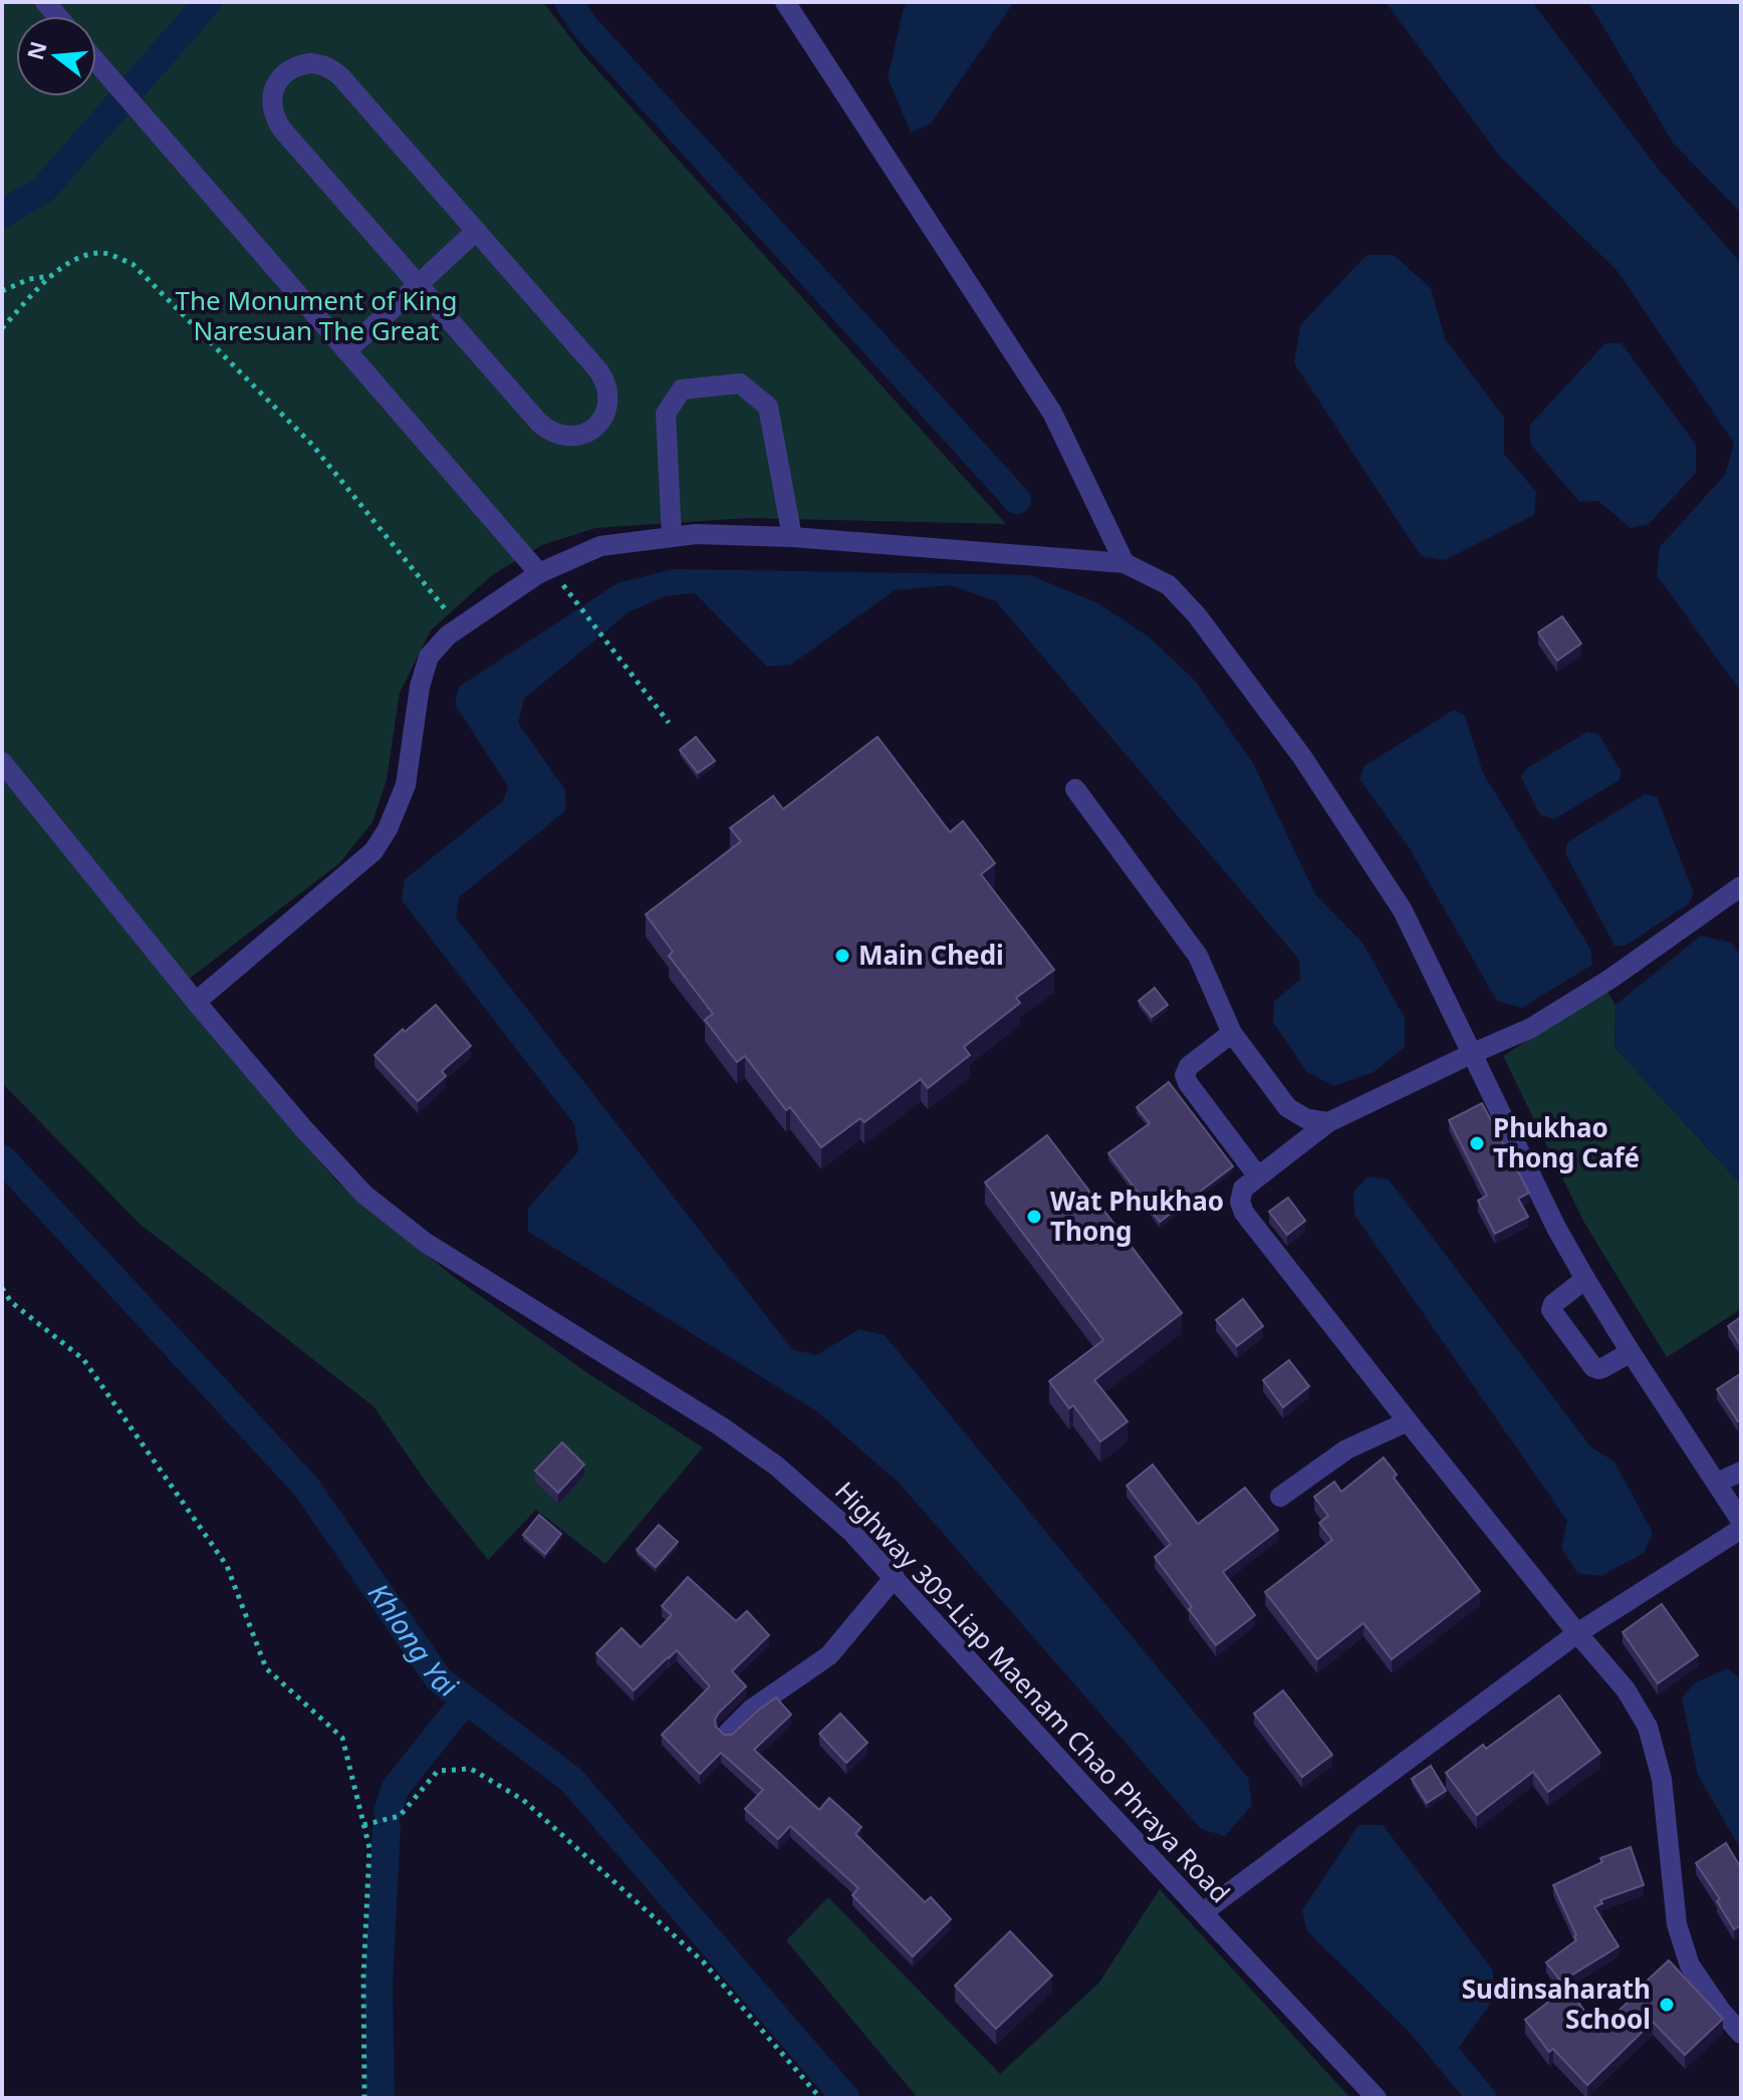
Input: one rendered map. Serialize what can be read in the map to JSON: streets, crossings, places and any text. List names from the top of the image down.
{
  "streets": {
    "street": ["Highway 309-Liap Maenam Chao Phraya Road"]
  },
  "water": ["Khlong Yai"],
  "parks": ["The Monument of King Naresuan The Great"],
  "places": [
    "Main Chedi",
    "Phukhao Thong Café",
    "Wat Phukhao Thong",
    "Sudinsaharath School"
  ],
  "north": "left"
}
